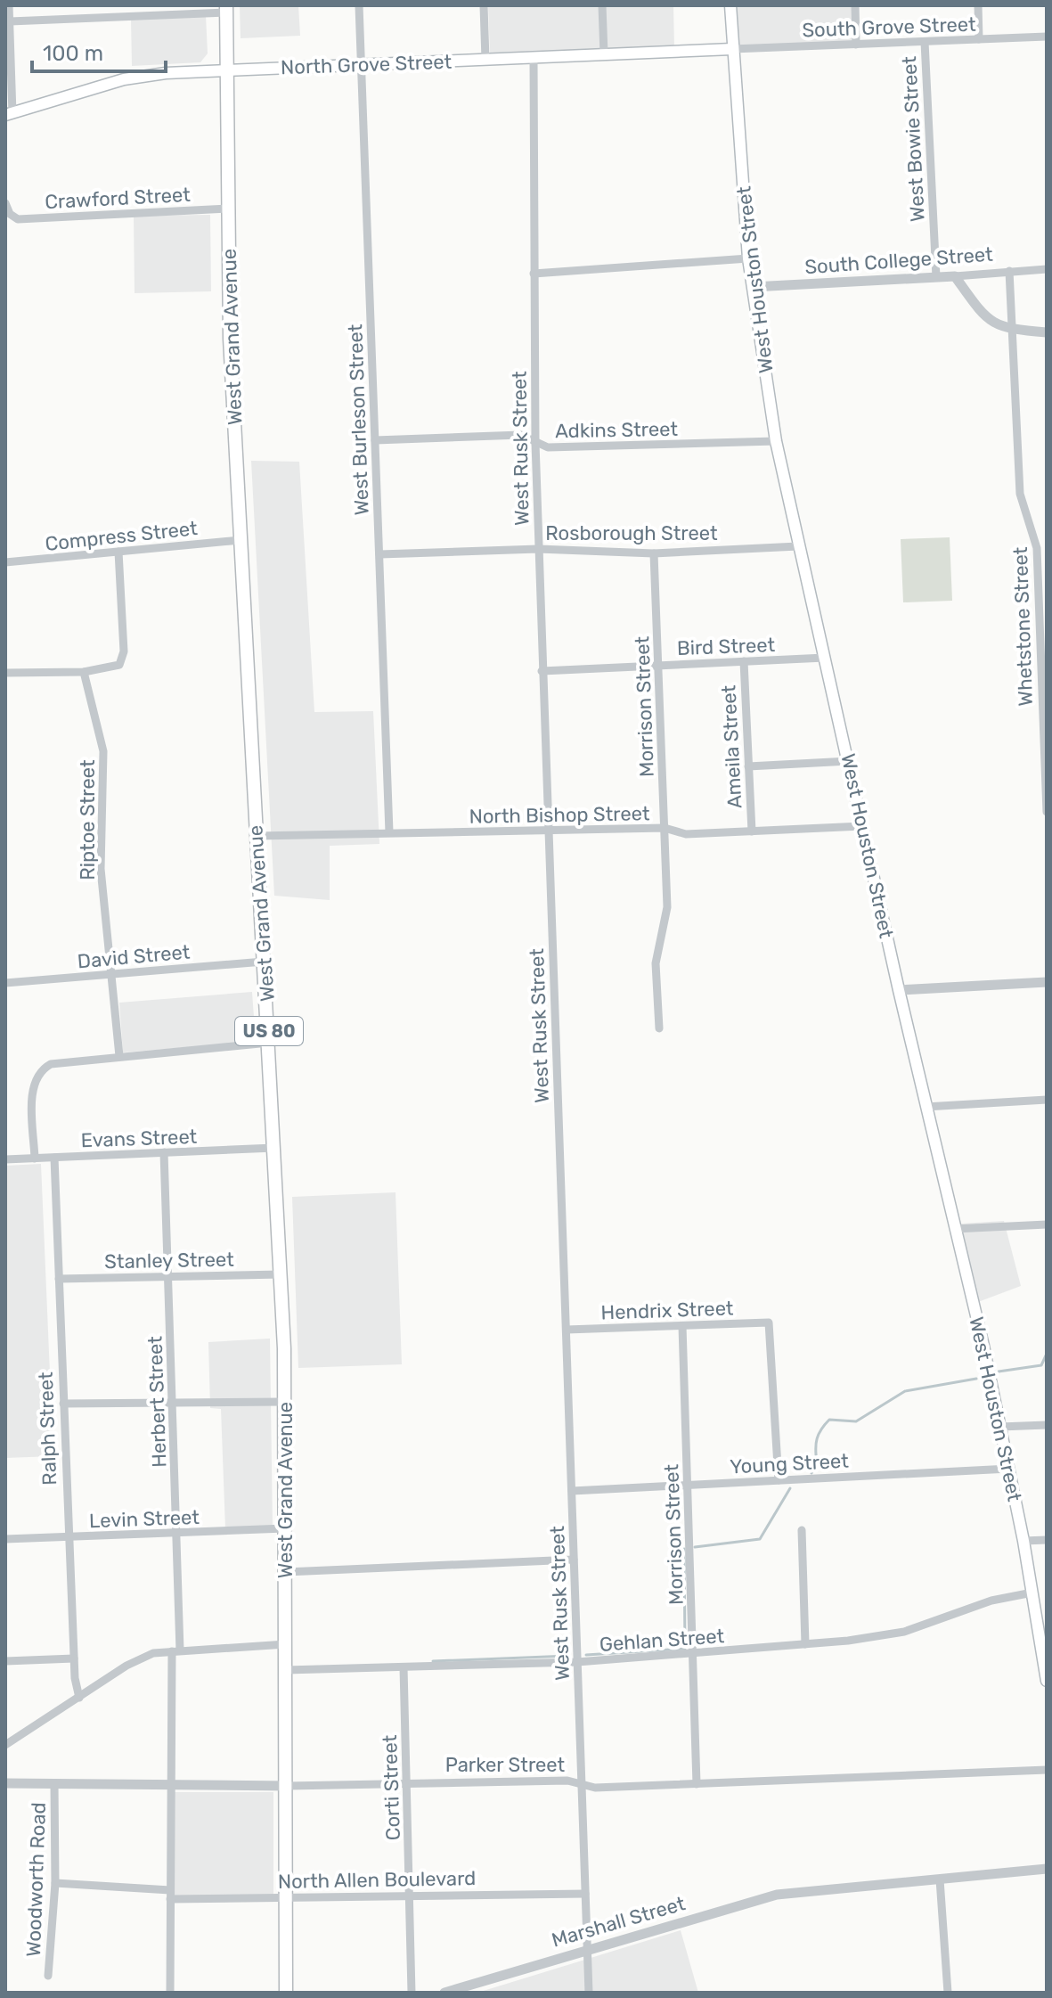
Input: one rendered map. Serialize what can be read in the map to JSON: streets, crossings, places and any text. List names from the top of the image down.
{
  "streets": {
    "highway": ["West Grand Avenue", "US 80"],
    "main road": ["North Grove Street", "West Houston Street"],
    "street": [
      "South Grove Street",
      "West Bowie Street",
      "Crawford Street",
      "South College Street",
      "West Burleson Street",
      "Adkins Street",
      "West Rusk Street",
      "Rosborough Street",
      "Compress Street",
      "Whetstone Street",
      "Bird Street",
      "Morrison Street",
      "Ameila Street",
      "North Bishop Street",
      "Riptoe Street",
      "David Street",
      "Evans Street",
      "Stanley Street",
      "Hendrix Street",
      "Herbert Street",
      "Ralph Street",
      "Young Street",
      "Levin Street",
      "Gehlan Street",
      "Parker Street",
      "Corti Street",
      "Woodworth Road",
      "North Allen Boulevard",
      "Marshall Street"
    ]
  },
  "crossings": [
    ["South Grove Street", "North Grove Street"],
    ["South Grove Street", "West Bowie Street"],
    ["South Grove Street", "West Houston Street"],
    ["North Grove Street", "West Houston Street"],
    ["North Grove Street", "West Grand Avenue"],
    ["North Grove Street", "West Burleson Street"],
    ["North Grove Street", "West Rusk Street"],
    ["West Bowie Street", "South College Street"],
    ["Crawford Street", "West Grand Avenue"],
    ["South College Street", "West Houston Street"],
    ["South College Street", "Whetstone Street"],
    ["West Houston Street", "Adkins Street"],
    ["West Houston Street", "Rosborough Street"],
    ["West Houston Street", "Bird Street"],
    ["West Houston Street", "North Bishop Street"],
    ["West Houston Street", "Young Street"],
    ["West Houston Street", "Gehlan Street"],
    ["West Grand Avenue", "Compress Street"],
    ["West Grand Avenue", "North Bishop Street"],
    ["West Grand Avenue", "David Street"],
    ["West Grand Avenue", "Evans Street"],
    ["West Grand Avenue", "Stanley Street"],
    ["West Grand Avenue", "Levin Street"],
    ["West Grand Avenue", "Gehlan Street"],
    ["West Grand Avenue", "Parker Street"],
    ["West Grand Avenue", "North Allen Boulevard"],
    ["West Burleson Street", "Adkins Street"],
    ["West Burleson Street", "Rosborough Street"],
    ["West Burleson Street", "North Bishop Street"],
    ["Adkins Street", "West Rusk Street"],
    ["West Rusk Street", "Rosborough Street"],
    ["West Rusk Street", "Bird Street"],
    ["West Rusk Street", "North Bishop Street"],
    ["West Rusk Street", "Hendrix Street"],
    ["West Rusk Street", "Young Street"],
    ["West Rusk Street", "Gehlan Street"],
    ["West Rusk Street", "Parker Street"],
    ["West Rusk Street", "North Allen Boulevard"],
    ["West Rusk Street", "Marshall Street"],
    ["Rosborough Street", "Morrison Street"],
    ["Bird Street", "Morrison Street"],
    ["Bird Street", "Ameila Street"],
    ["Morrison Street", "North Bishop Street"],
    ["Morrison Street", "Hendrix Street"],
    ["Morrison Street", "Young Street"],
    ["Morrison Street", "Gehlan Street"],
    ["Morrison Street", "Parker Street"],
    ["Ameila Street", "North Bishop Street"],
    ["Riptoe Street", "David Street"],
    ["Evans Street", "Herbert Street"],
    ["Evans Street", "Ralph Street"],
    ["Stanley Street", "Herbert Street"],
    ["Stanley Street", "Ralph Street"],
    ["Hendrix Street", "Young Street"],
    ["Herbert Street", "Levin Street"],
    ["Herbert Street", "Parker Street"],
    ["Herbert Street", "North Allen Boulevard"],
    ["Ralph Street", "Levin Street"],
    ["Gehlan Street", "Corti Street"],
    ["Parker Street", "Corti Street"],
    ["Parker Street", "Woodworth Road"],
    ["Corti Street", "North Allen Boulevard"],
    ["Woodworth Road", "North Allen Boulevard"]
  ],
  "scale_bar": "100 m"
}
